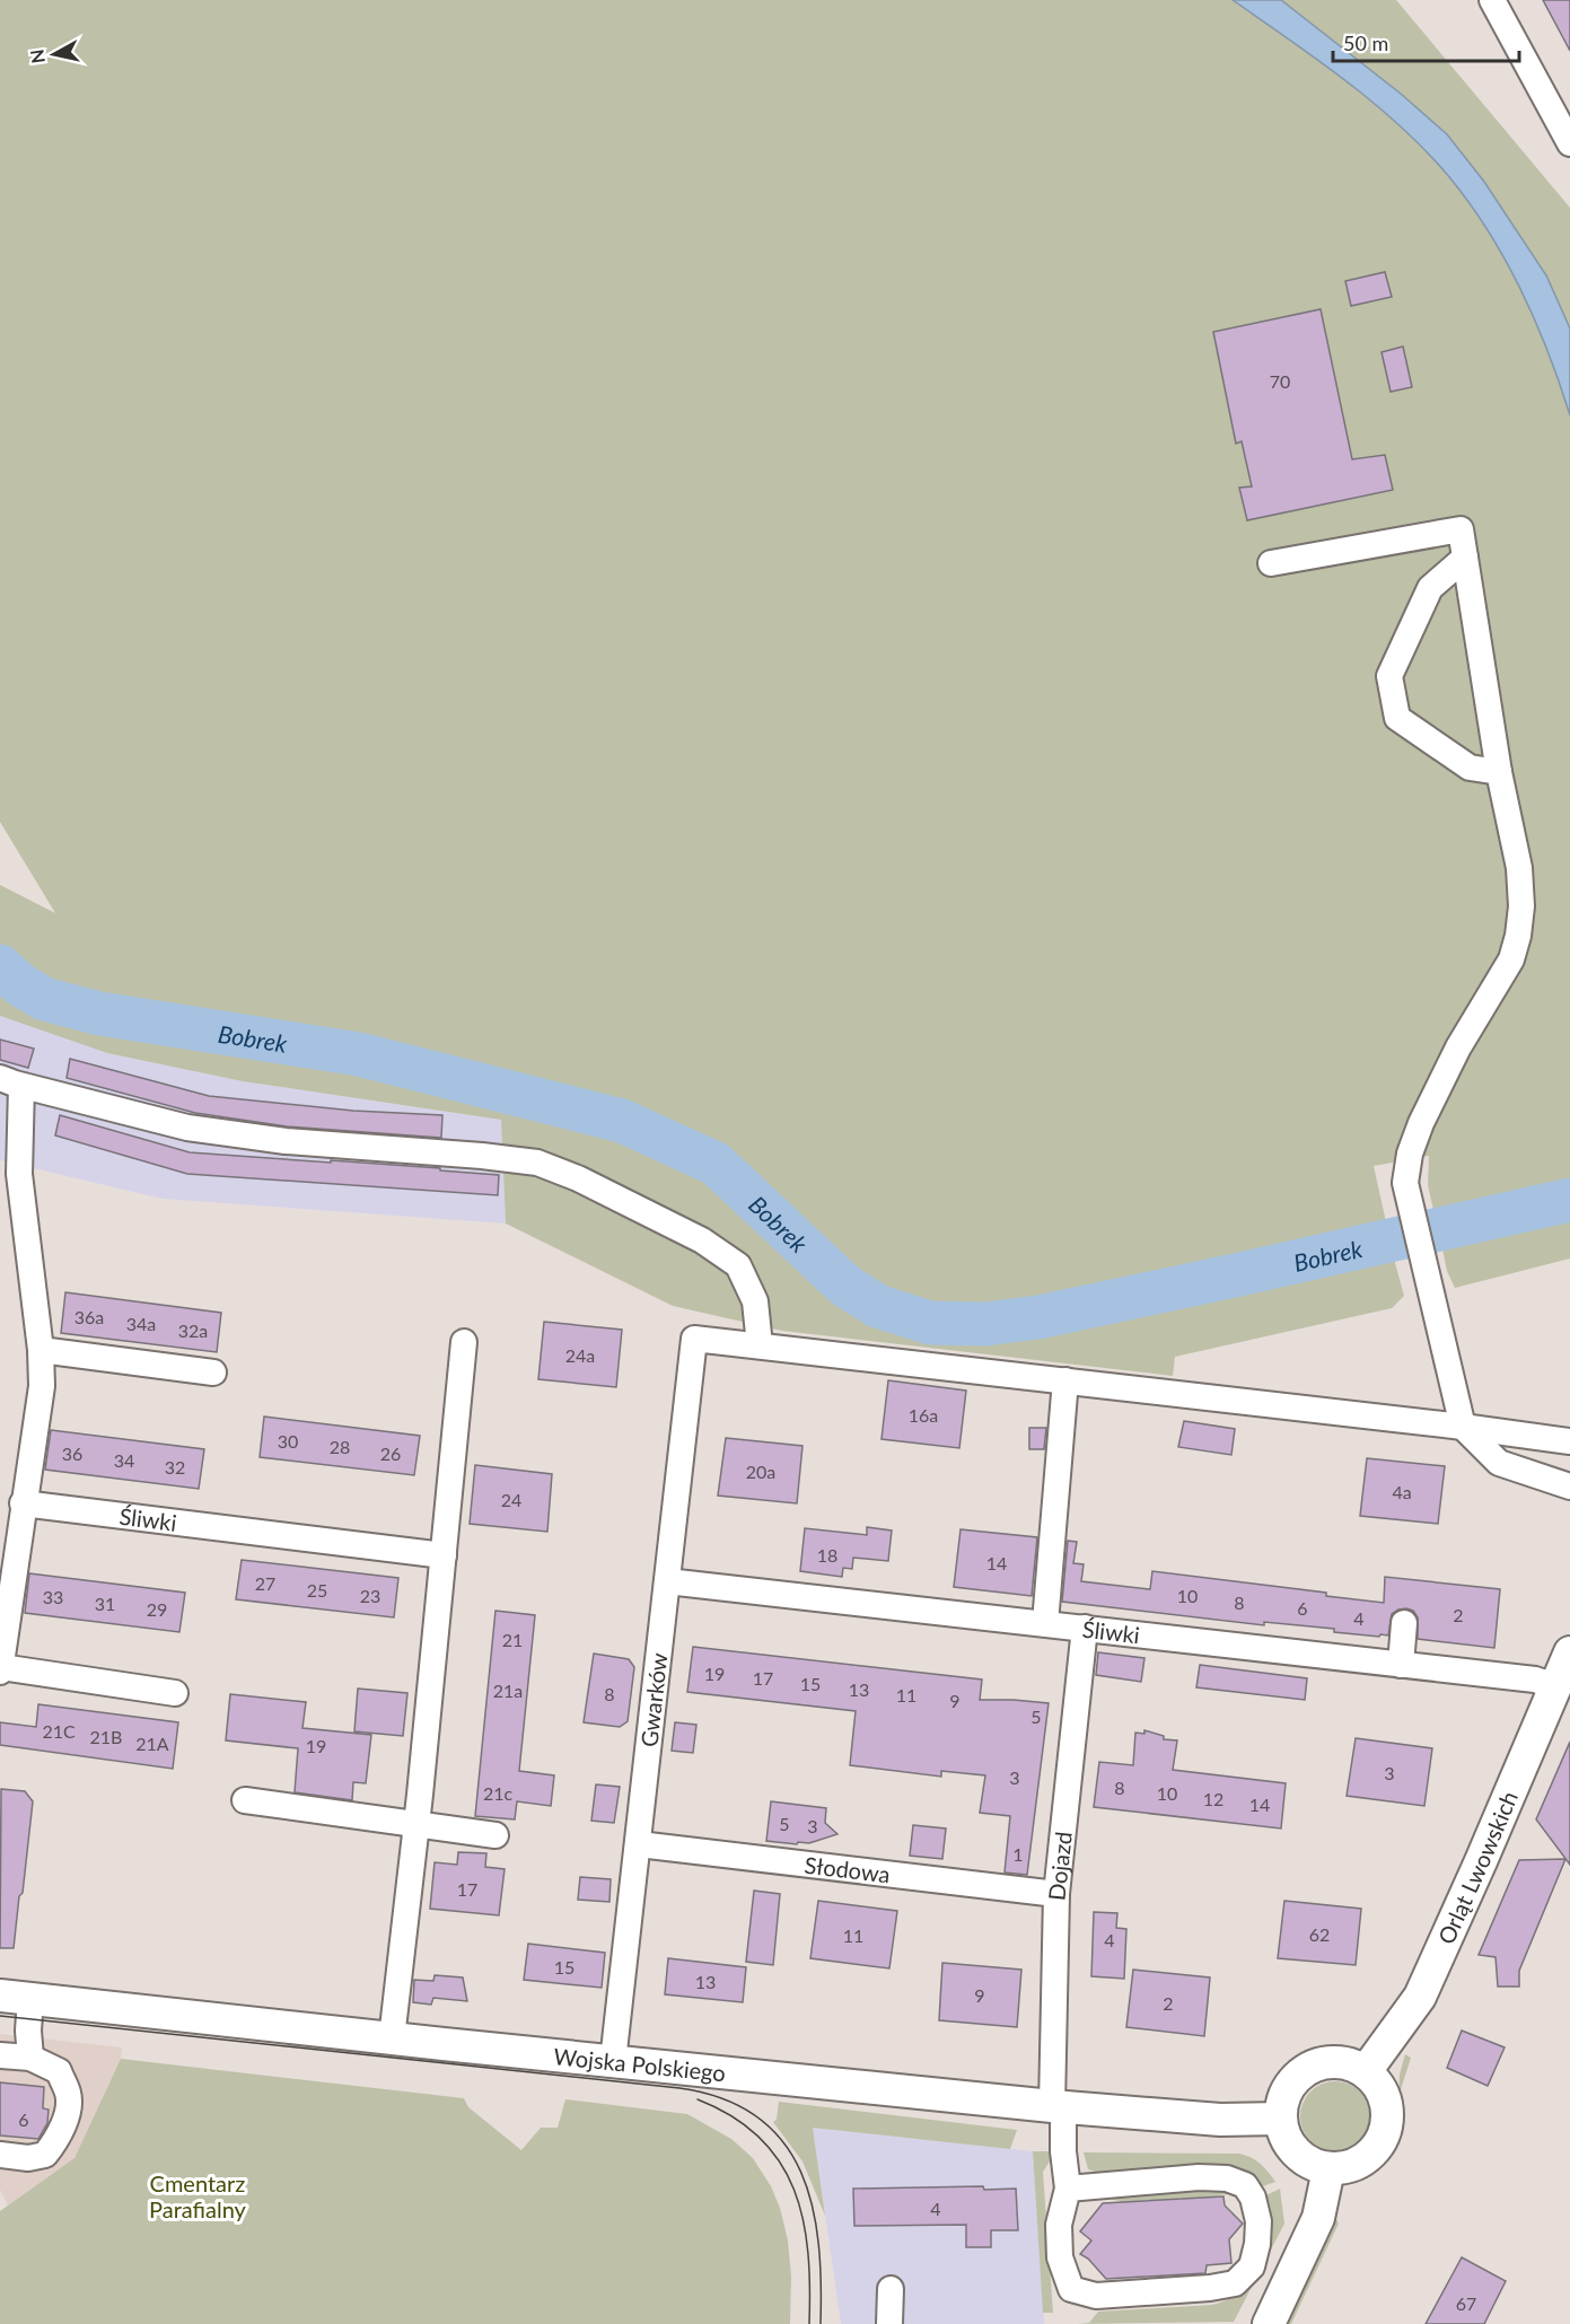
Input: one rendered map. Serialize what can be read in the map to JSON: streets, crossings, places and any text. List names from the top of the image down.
{
  "streets": {
    "main road": ["Orląt Lwowskich", "Wojska Polskiego"],
    "street": [
      "Śliwki",
      "Gwarków",
      "Dojazd",
      "Słodowa"
    ]
  },
  "crossings": [
    ["Śliwki", "Gwarków"],
    ["Śliwki", "Dojazd"],
    ["Śliwki", "Orląt Lwowskich"],
    ["Gwarków", "Słodowa"],
    ["Gwarków", "Wojska Polskiego"],
    ["Dojazd", "Słodowa"],
    ["Dojazd", "Wojska Polskiego"],
    ["Orląt Lwowskich", "Wojska Polskiego"]
  ],
  "water": ["Bobrek"],
  "parks": ["Cmentarz Parafialny"],
  "house_numbers": [
    "70",
    "36a",
    "34a",
    "32a",
    "24a",
    "16a",
    "30",
    "28",
    "36",
    "26",
    "34",
    "32",
    "20a",
    "4a",
    "24",
    "18",
    "14",
    "27",
    "25",
    "23",
    "10",
    "33",
    "8",
    "31",
    "6",
    "29",
    "2",
    "4",
    "21",
    "19",
    "17",
    "15",
    "13",
    "21a",
    "8",
    "11",
    "9",
    "5",
    "21C",
    "21B",
    "21A",
    "19",
    "3",
    "3",
    "8",
    "21c",
    "10",
    "12",
    "14",
    "5",
    "3",
    "1",
    "17",
    "62",
    "11",
    "4",
    "15",
    "13",
    "9",
    "2",
    "6",
    "4",
    "67"
  ],
  "scale_bar": "50 m",
  "north": "left"
}
